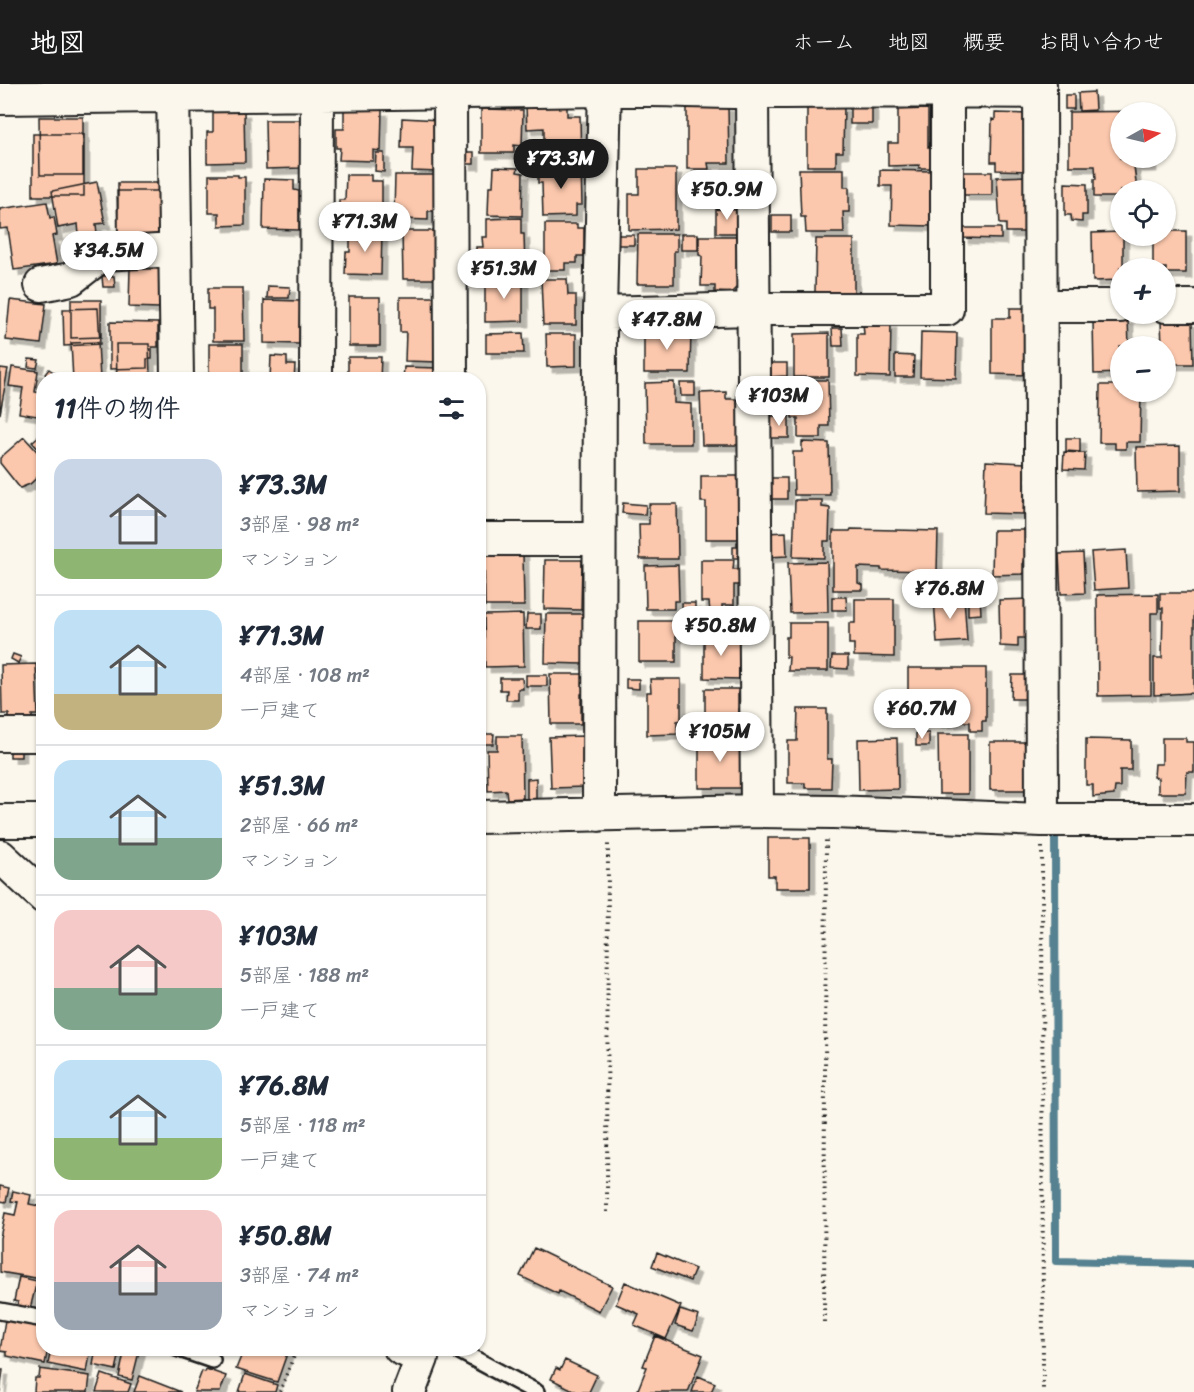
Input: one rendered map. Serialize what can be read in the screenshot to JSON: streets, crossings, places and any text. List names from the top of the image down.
{
  "north": "right",
  "page": {
    "header": "地図",
    "nav": [
      "ホーム",
      "地図",
      "概要",
      "お問い合わせ"
    ],
    "map_buttons": ["+", "−"],
    "price": [
      "¥73.3M",
      "¥50.9M",
      "¥71.3M",
      "¥34.5M",
      "¥51.3M",
      "¥47.8M",
      "¥103M",
      "¥76.8M",
      "¥50.8M",
      "¥60.7M",
      "¥105M"
    ],
    "heading": "11件の物件",
    "list": [
      {
        "name": "¥73.3M",
        "note": "3部屋 · 98 m² · マンション"
      },
      {
        "name": "¥71.3M",
        "note": "4部屋 · 108 m² · 一戸建て"
      },
      {
        "name": "¥51.3M",
        "note": "2部屋 · 66 m² · マンション"
      },
      {
        "name": "¥103M",
        "note": "5部屋 · 188 m² · 一戸建て"
      },
      {
        "name": "¥76.8M",
        "note": "5部屋 · 118 m² · 一戸建て"
      },
      {
        "name": "¥50.8M",
        "note": "3部屋 · 74 m² · マンション"
      }
    ]
  }
}
